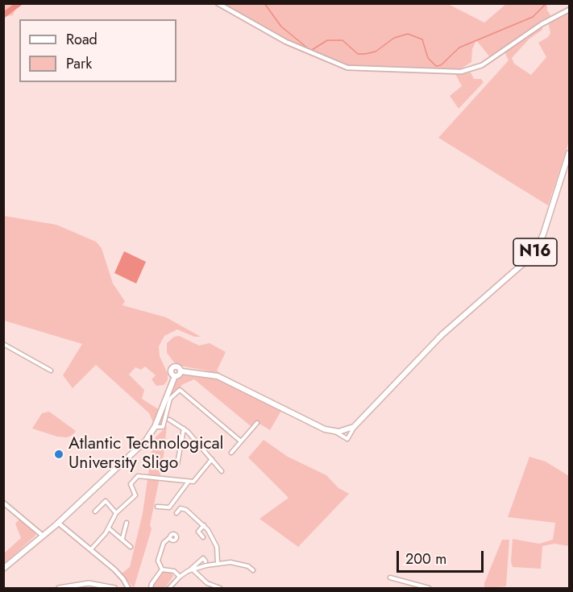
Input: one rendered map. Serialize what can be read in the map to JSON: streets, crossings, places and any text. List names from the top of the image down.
{
  "streets": {
    "highway": ["N16"]
  },
  "places": ["Atlantic Technological University Sligo"],
  "legend": ["Road", "Park"],
  "scale_bar": "200 m"
}
